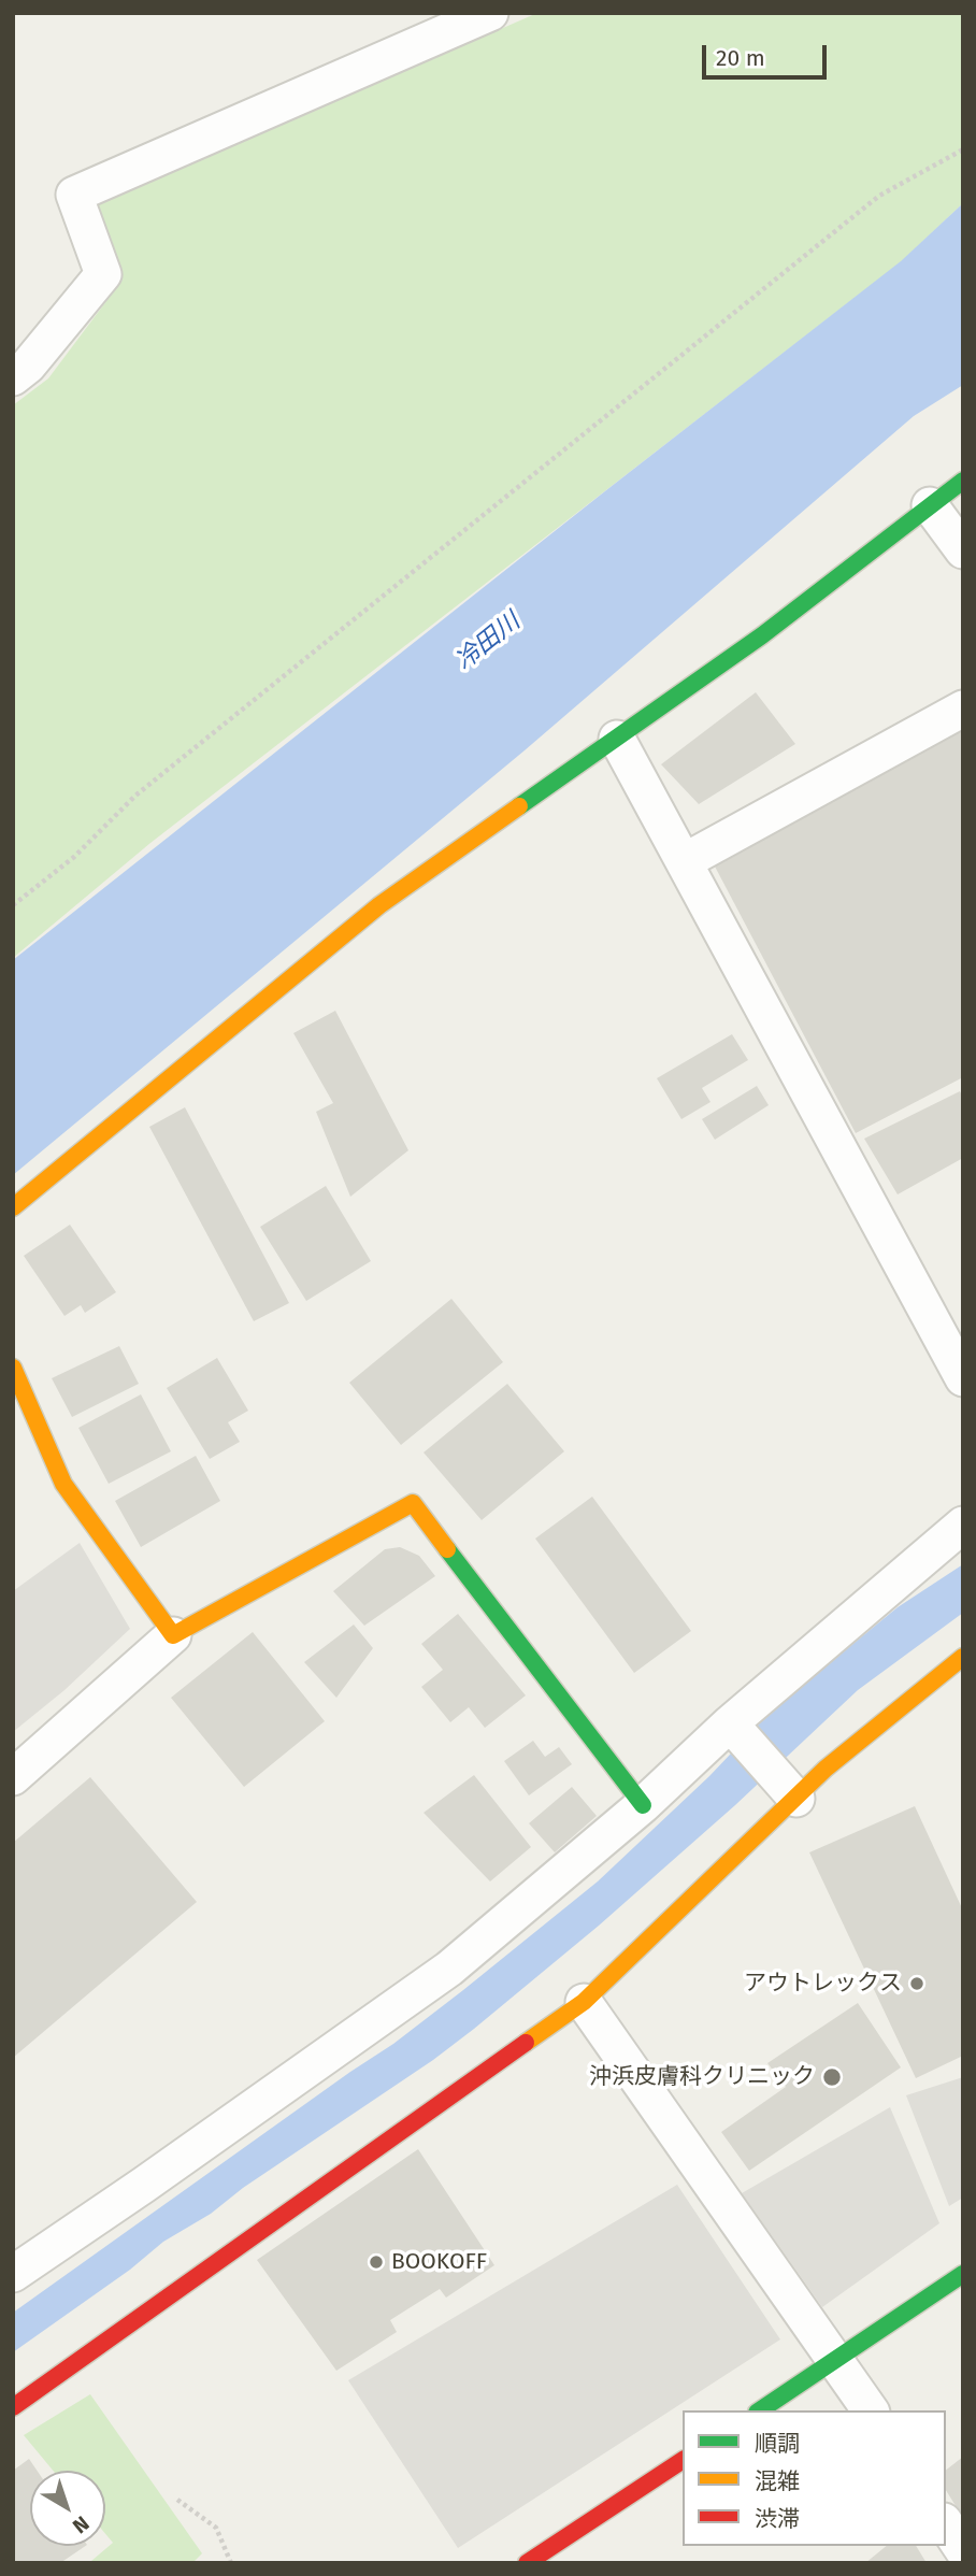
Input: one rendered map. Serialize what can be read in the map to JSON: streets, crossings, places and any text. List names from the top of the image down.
{
  "water": ["冷田川"],
  "places": ["アウトレックス", "沖浜皮膚科クリニック", "BOOKOFF"],
  "legend": ["順調", "混雑", "渋滞"],
  "scale_bar": "20 m",
  "north": "bottom right"
}
